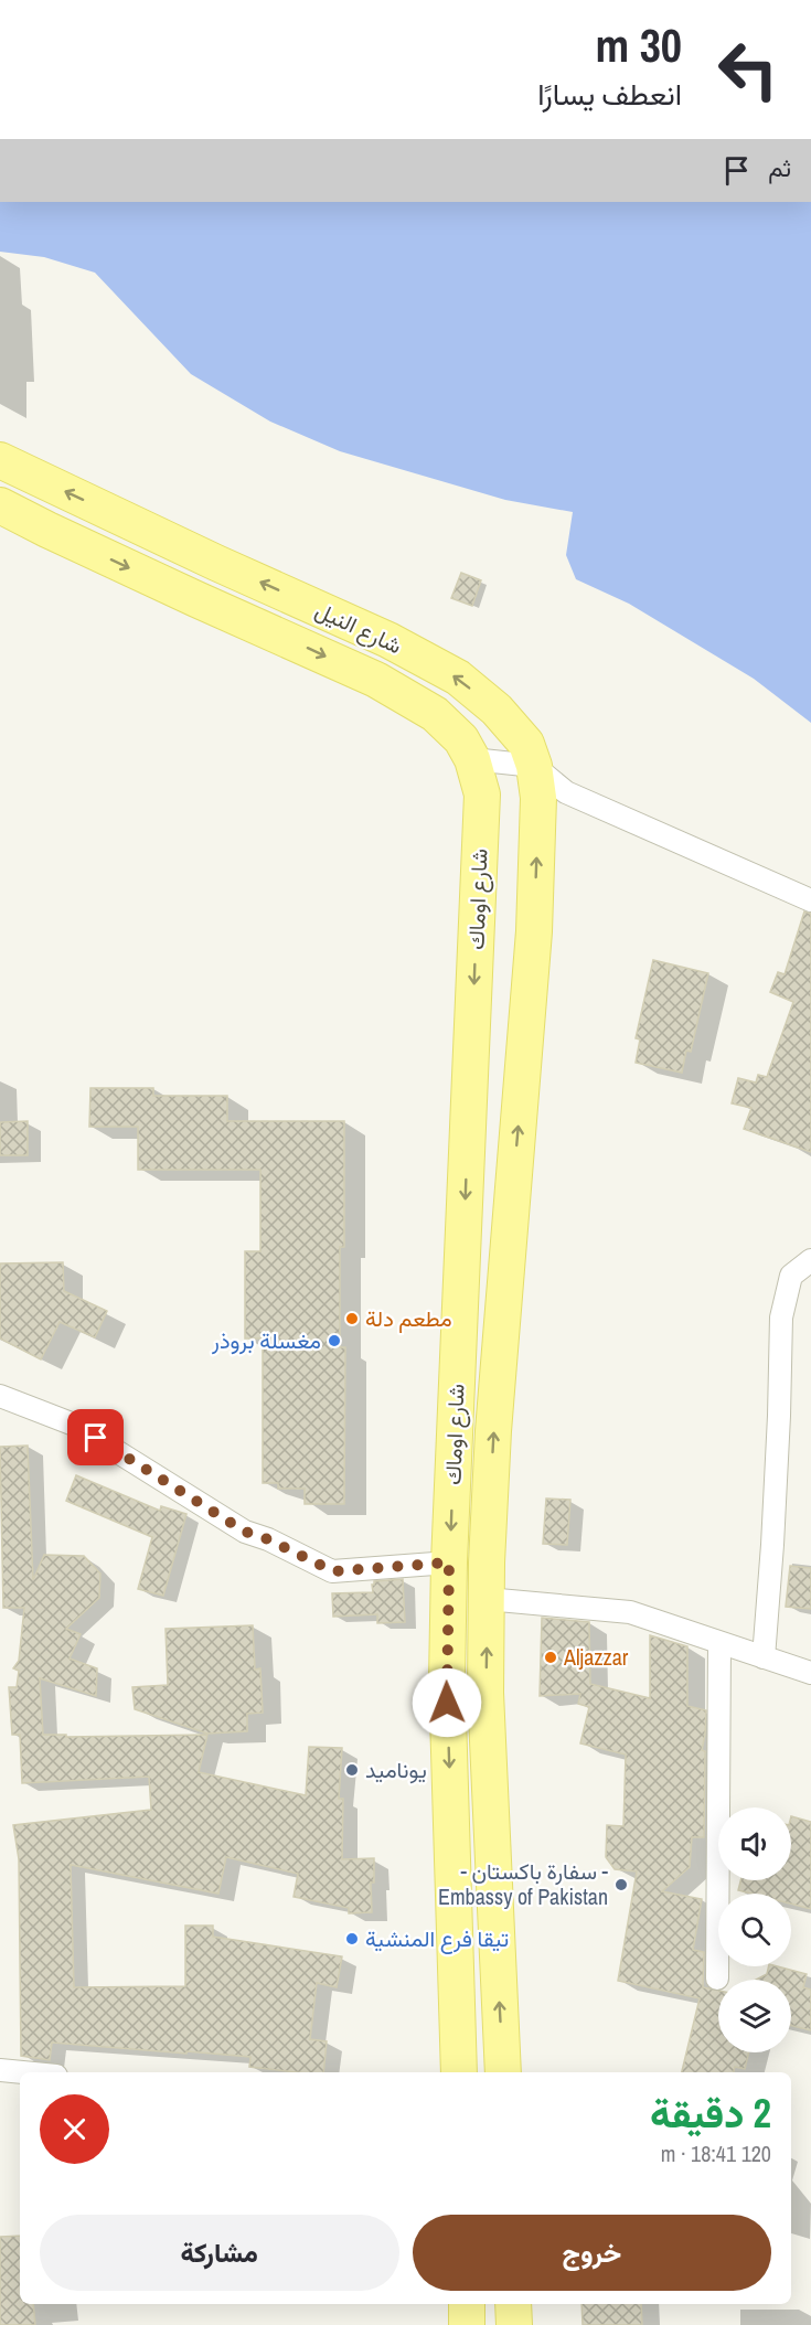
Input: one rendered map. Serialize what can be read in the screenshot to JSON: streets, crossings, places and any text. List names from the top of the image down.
{
  "streets": {
    "main road": ["شارع النيل", "شارع اوماك"]
  },
  "crossings": [
    ["شارع النيل", "شارع اوماك"]
  ],
  "places": [
    "مطعم دلة",
    "مغسلة بروذر",
    "Aljazzar",
    "يوناميد",
    "- سفارة باكستان - Embassy of Pakistan",
    "تيقا فرع المنشية"
  ],
  "page": {
    "turn": ["30 m", "انعطف يسارًا"],
    "then": "ثم",
    "heading": ["2 دقيقة", "120 m · 18:41"],
    "buttons": ["خروج", "مشاركة"]
  }
}
